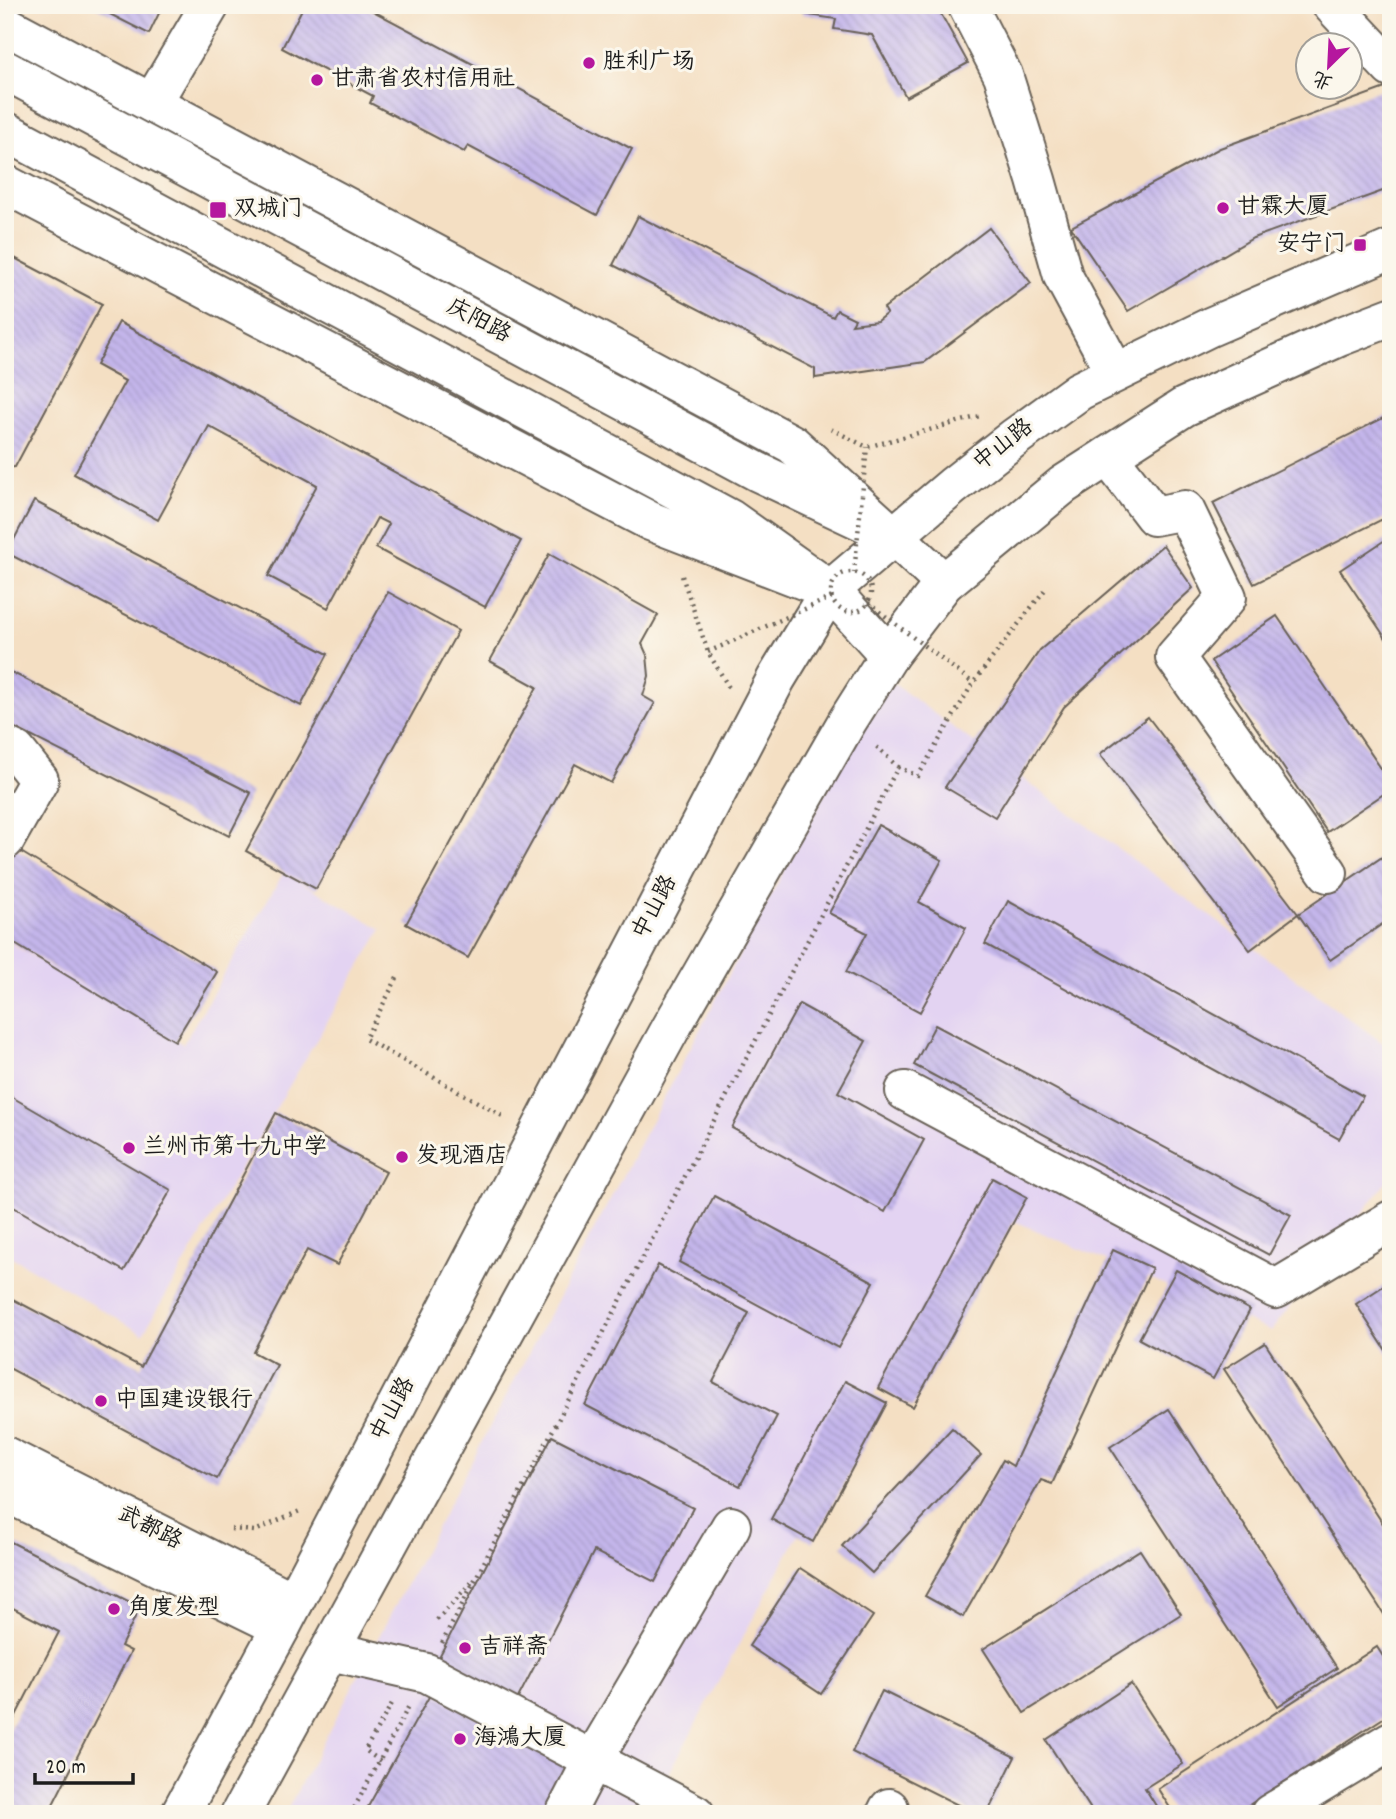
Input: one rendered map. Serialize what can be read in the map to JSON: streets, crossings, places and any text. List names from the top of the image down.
{
  "streets": {
    "main road": ["庆阳路", "中山路", "武都路"]
  },
  "crossings": [
    ["庆阳路", "中山路"],
    ["中山路", "武都路"]
  ],
  "places": {
    "other": [
      "胜利广场",
      "甘肃省农村信用社",
      "甘霖大厦",
      "兰州市第十九中学",
      "发现酒店",
      "中国建设银行",
      "角度发型",
      "吉祥斋",
      "海鴻大厦"
    ],
    "transit": ["双城门", "安宁门"]
  },
  "scale_bar": "20 m",
  "north": "bottom left"
}
